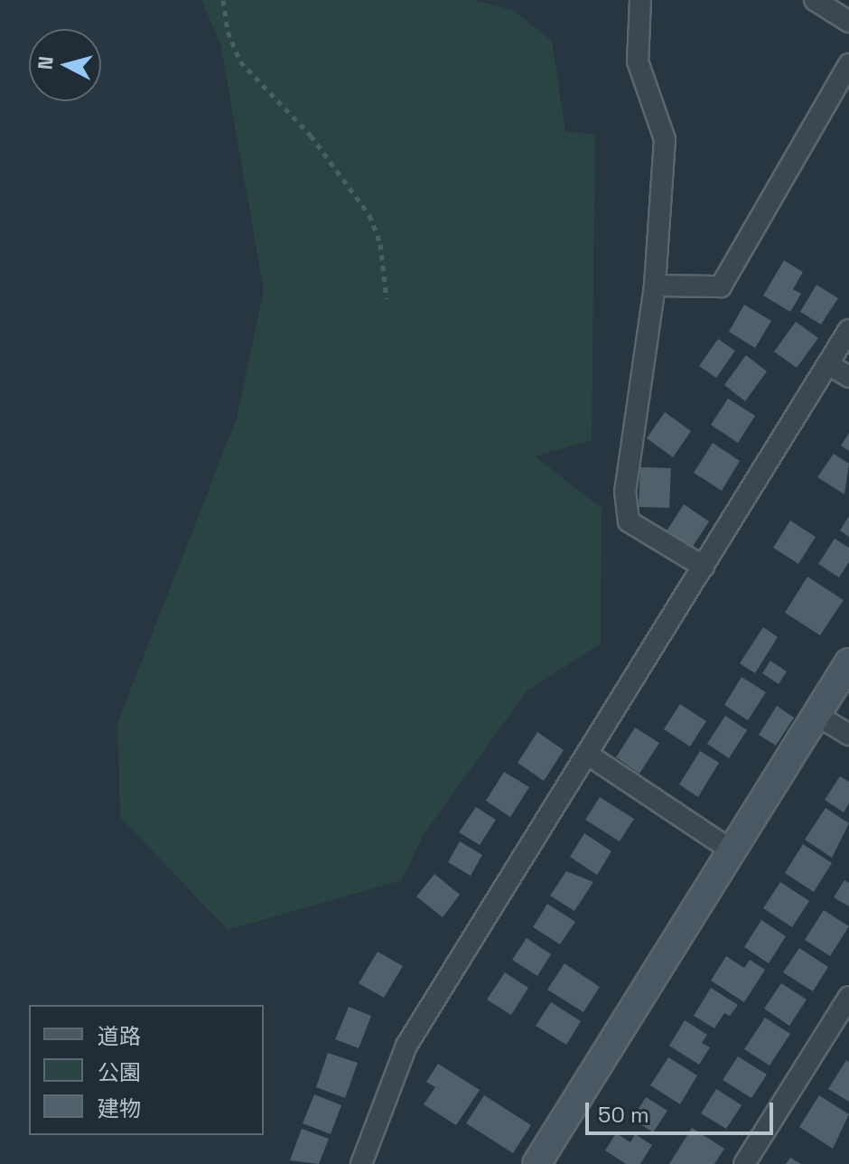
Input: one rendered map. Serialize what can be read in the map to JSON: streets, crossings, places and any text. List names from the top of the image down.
{
  "legend": ["道路", "公園", "建物"],
  "scale_bar": "50 m",
  "north": "left"
}
